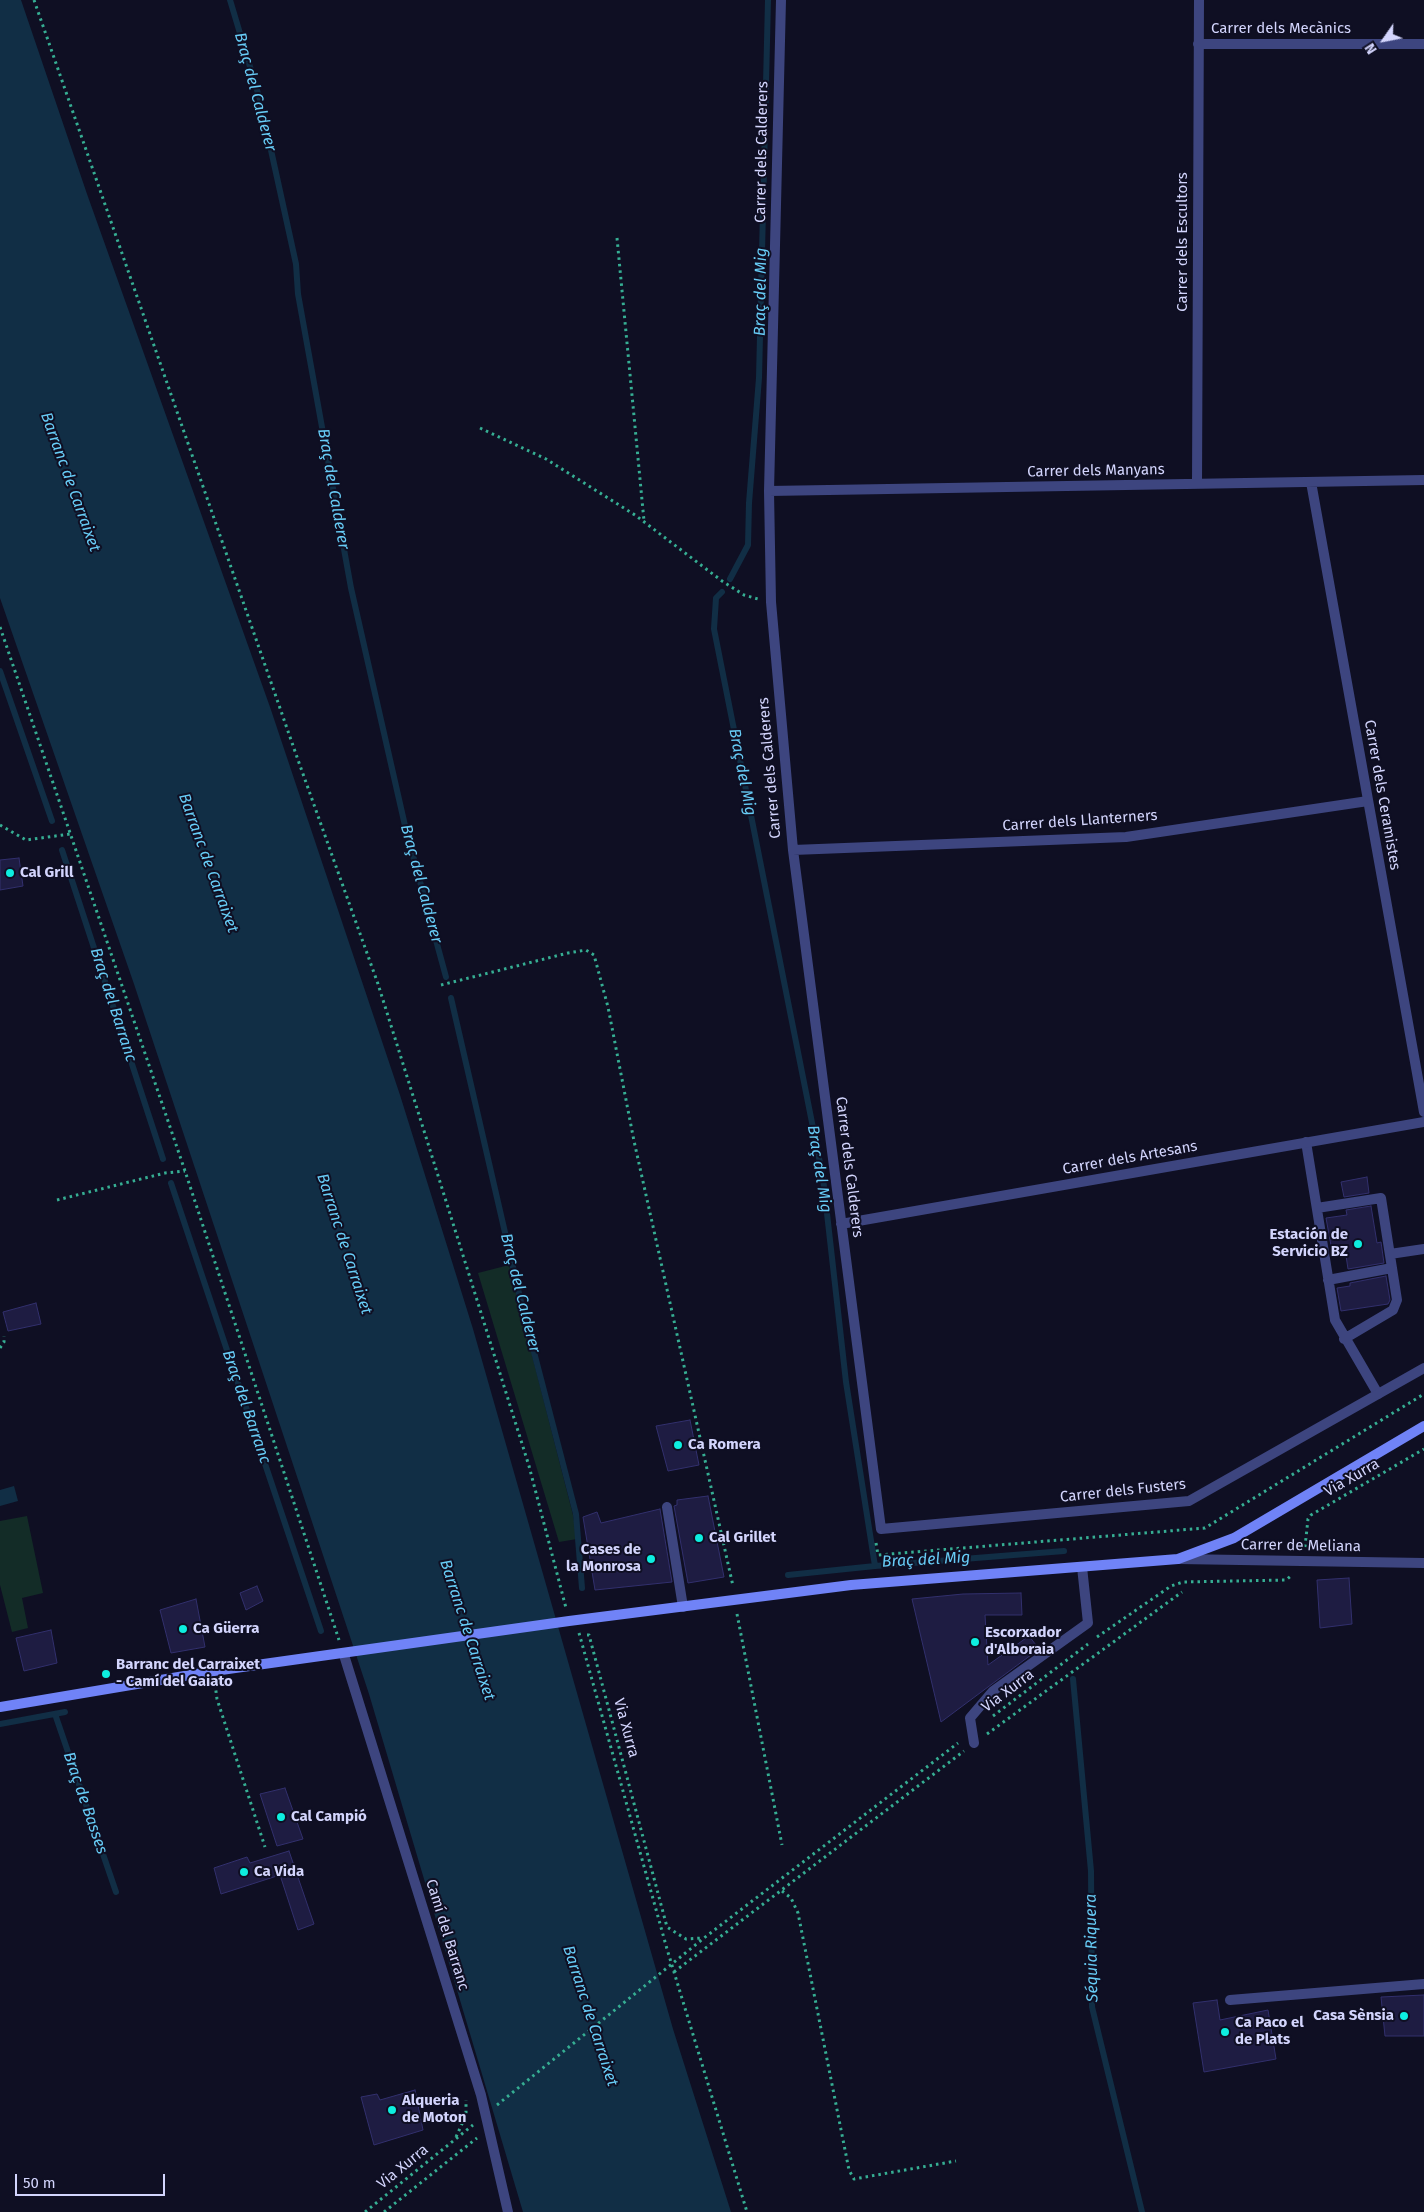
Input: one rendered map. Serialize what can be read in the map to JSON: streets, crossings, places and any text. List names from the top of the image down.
{
  "streets": {
    "street": [
      "Carrer dels Mecànics",
      "Carrer dels Calderers",
      "Carrer dels Escultors",
      "Carrer dels Manyans",
      "Carrer dels Ceramistes",
      "Carrer dels Llanterners",
      "Carrer dels Artesans",
      "Carrer dels Fusters",
      "Carrer de Meliana",
      "Camí del Barranc"
    ],
    "path": ["Via Xurra"]
  },
  "crossings": [
    ["Carrer dels Mecànics", "Carrer dels Escultors"],
    ["Carrer dels Calderers", "Carrer dels Manyans"],
    ["Carrer dels Calderers", "Carrer dels Llanterners"],
    ["Carrer dels Calderers", "Carrer dels Artesans"],
    ["Carrer dels Calderers", "Carrer dels Fusters"],
    ["Carrer dels Escultors", "Carrer dels Manyans"],
    ["Carrer dels Manyans", "Carrer dels Ceramistes"],
    ["Carrer dels Ceramistes", "Carrer dels Llanterners"],
    ["Via Xurra", "Carrer de Meliana"]
  ],
  "water": [
    "Braç del Calderer",
    "Braç del Mig",
    "Barranc de Carraixet",
    "Braç del Barranc",
    "Braç de Basses",
    "Séquia Riquera"
  ],
  "places": [
    "Cal Grill",
    "Estación de Servicio BZ",
    "Ca Romera",
    "Cal Grillet",
    "Cases de la Monrosa",
    "Ca Güerra",
    "Escorxador d'Alboraia",
    "Barranc del Carraixet - Camí del Gaiato",
    "Cal Campió",
    "Ca Vida",
    "Casa Sènsia",
    "Ca Paco el de Plats",
    "Alqueria de Moton"
  ],
  "scale_bar": "50 m",
  "north": "bottom left"
}
